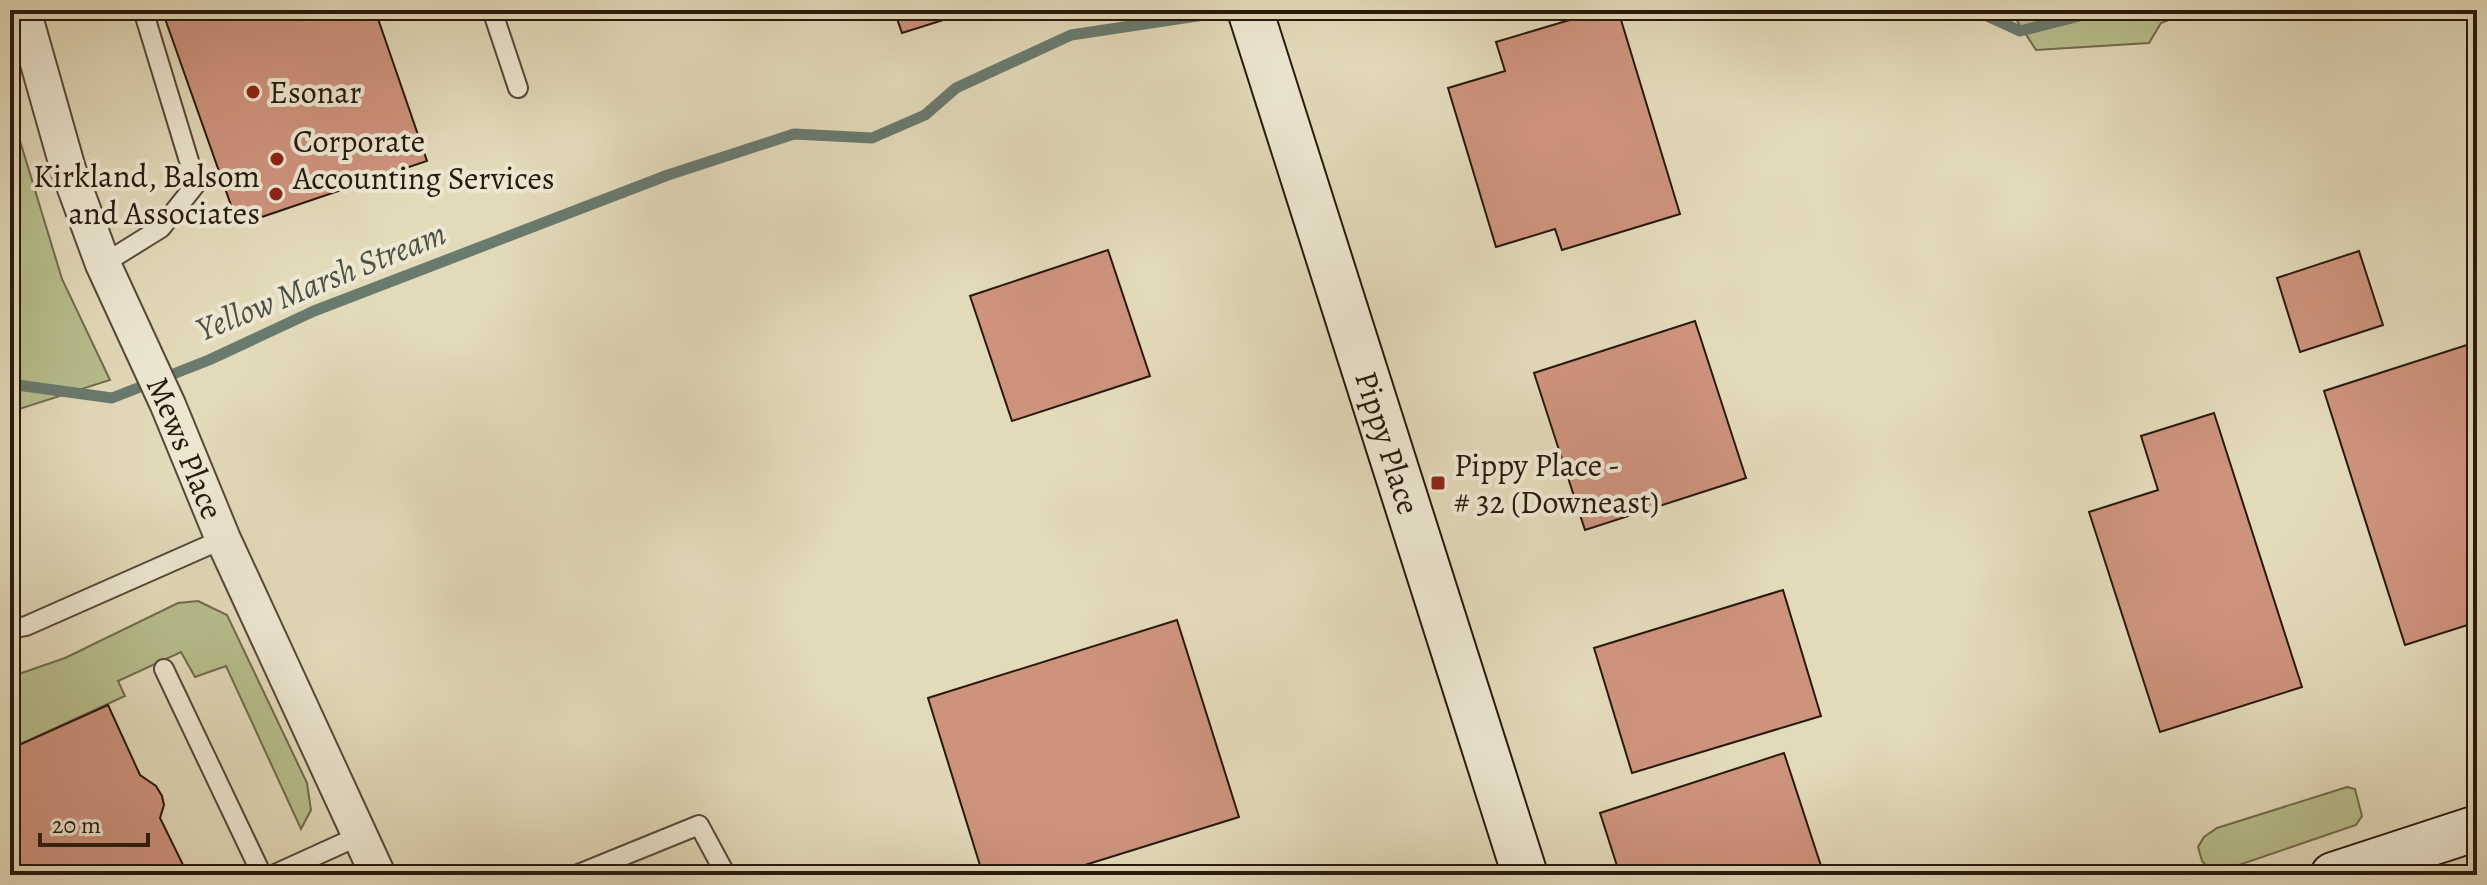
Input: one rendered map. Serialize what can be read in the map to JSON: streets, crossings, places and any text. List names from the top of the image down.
{
  "streets": {
    "street": ["Pippy Place", "Mews Place"]
  },
  "water": ["Yellow Marsh Stream"],
  "places": {
    "other": ["Esonar", "Corporate Accounting Services", "Kirkland, Balsom and Associates"],
    "transit": ["Pippy Place - # 32 (Downeast)"]
  },
  "scale_bar": "20 m"
}
